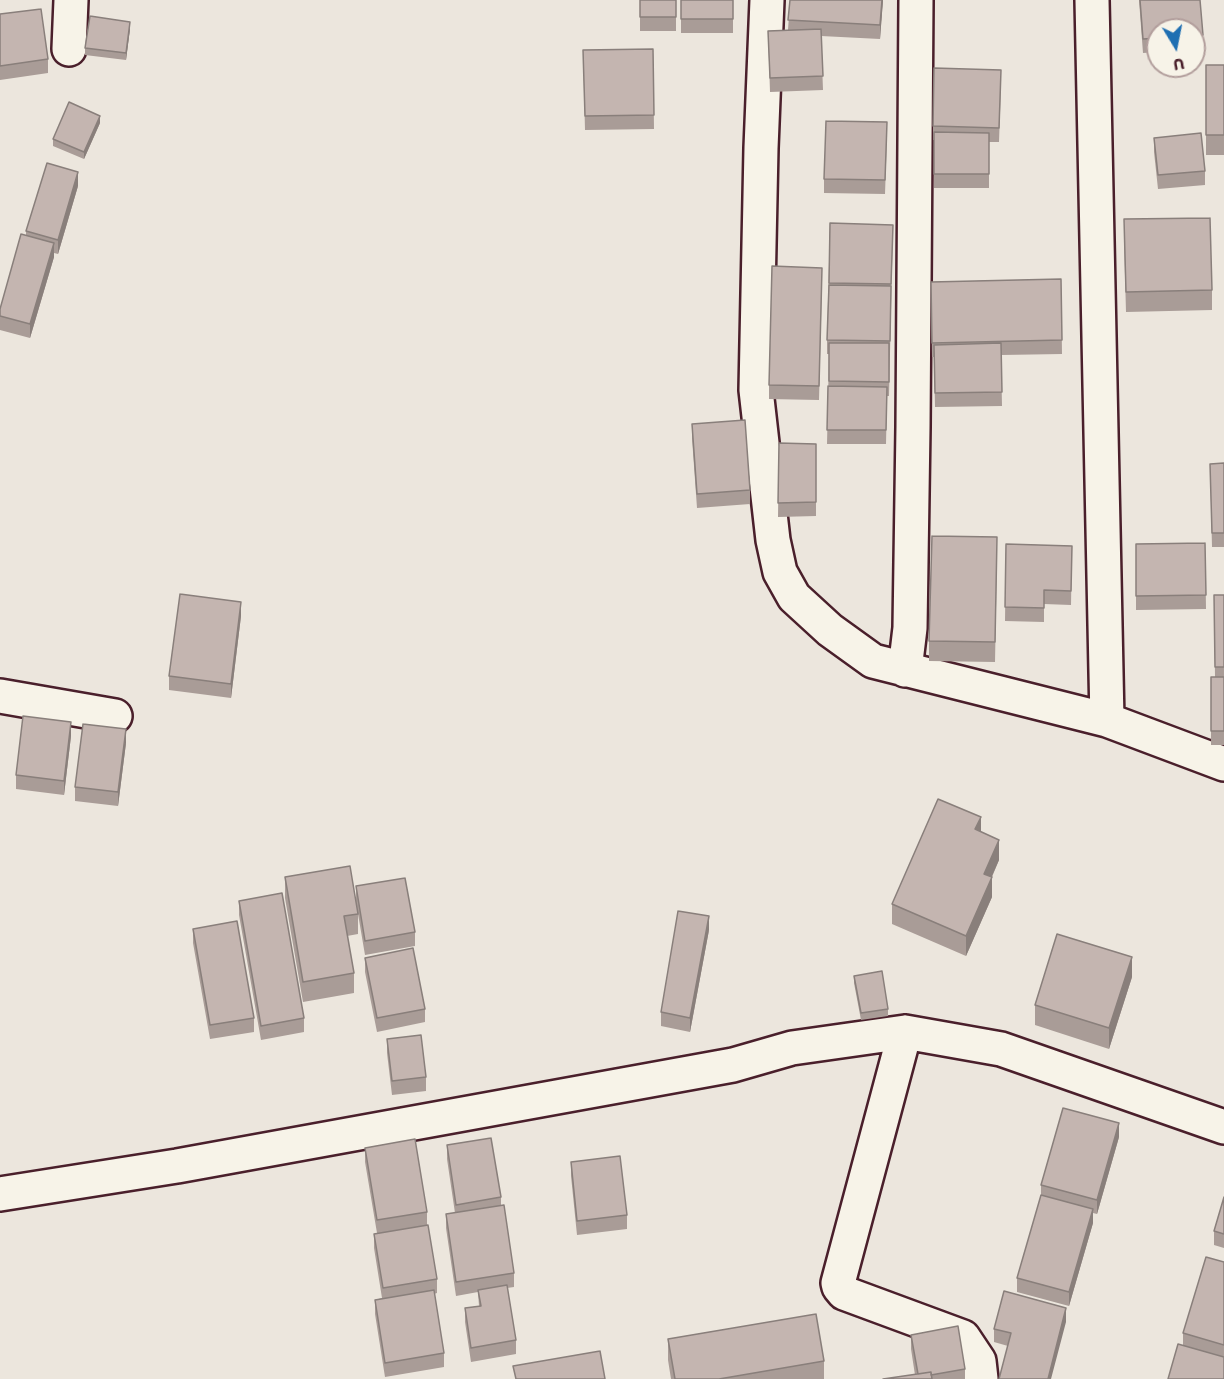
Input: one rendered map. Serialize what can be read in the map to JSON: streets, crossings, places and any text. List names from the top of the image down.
{
  "north": "bottom"
}
